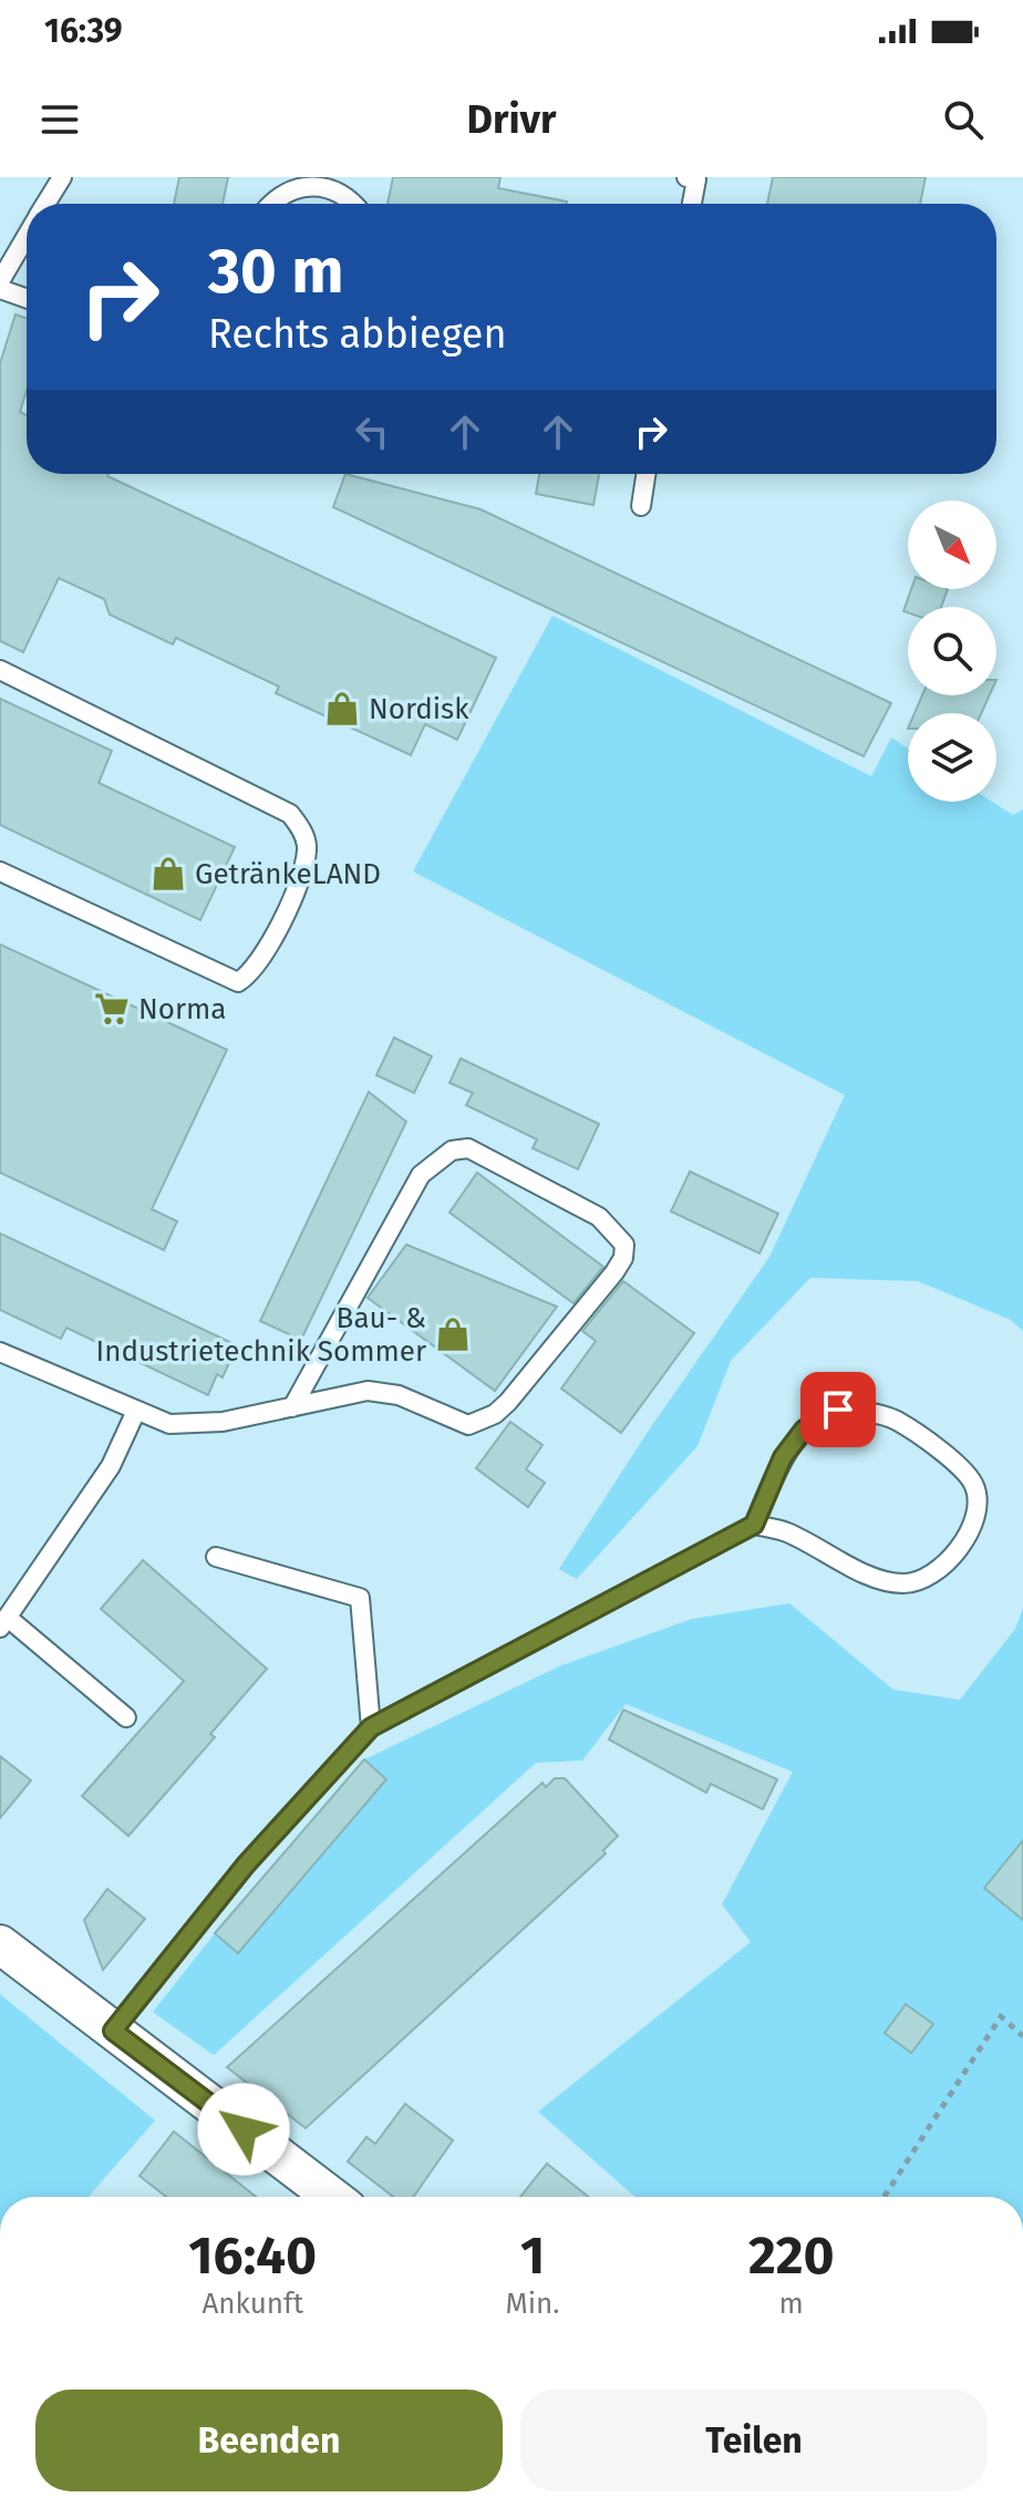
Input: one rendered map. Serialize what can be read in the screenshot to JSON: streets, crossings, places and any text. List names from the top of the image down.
{
  "places": {
    "shop": ["Nordisk", "GetränkeLAND", "Bau- & Industrietechnik Sommer"],
    "supermarket": ["Norma"]
  },
  "north": "bottom right",
  "page": {
    "status": "16:39",
    "header": "Drivr",
    "turn": ["30 m", "Rechts abbiegen"],
    "eta": [
      "16:40",
      "Ankunft",
      "1",
      "Min.",
      "220",
      "m"
    ],
    "buttons": ["Beenden", "Teilen"]
  }
}
